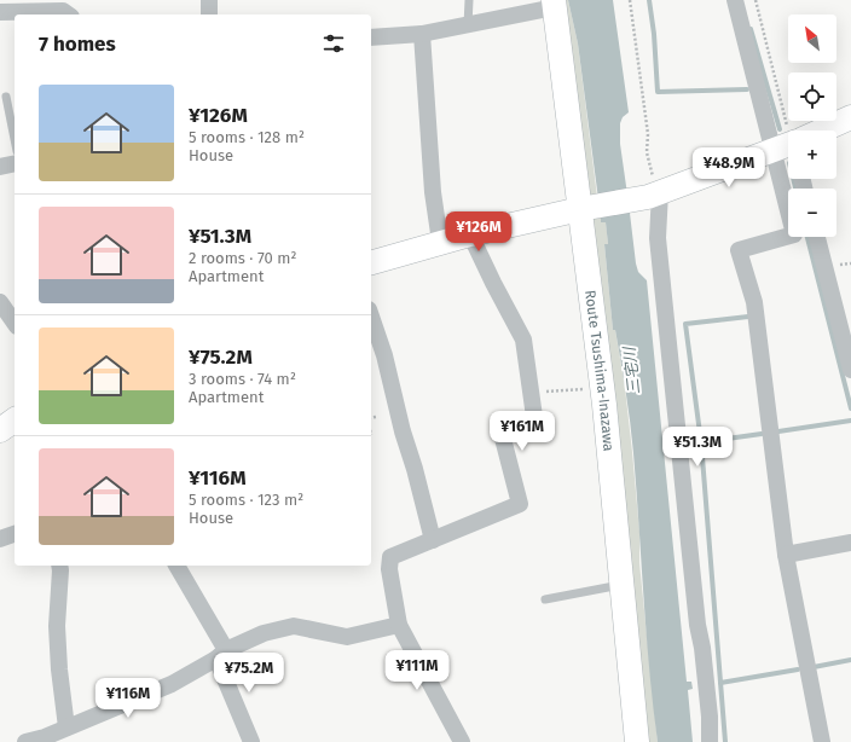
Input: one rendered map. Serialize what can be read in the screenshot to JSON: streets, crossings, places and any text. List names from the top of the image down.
{
  "streets": {
    "main road": ["Route Tsushima-Inazawa"]
  },
  "water": ["三宅川"],
  "north": "top left",
  "page": {
    "map_buttons": ["+", "−"],
    "heading": "7 homes",
    "list": [
      {
        "name": "¥126M",
        "note": "5 rooms · 128 m² · House"
      },
      {
        "name": "¥51.3M",
        "note": "2 rooms · 70 m² · Apartment"
      },
      {
        "name": "¥75.2M",
        "note": "3 rooms · 74 m² · Apartment"
      },
      {
        "name": "¥116M",
        "note": "5 rooms · 123 m² · House"
      }
    ],
    "price": [
      "¥48.9M",
      "¥126M",
      "¥161M",
      "¥51.3M",
      "¥111M",
      "¥75.2M",
      "¥116M"
    ]
  }
}
